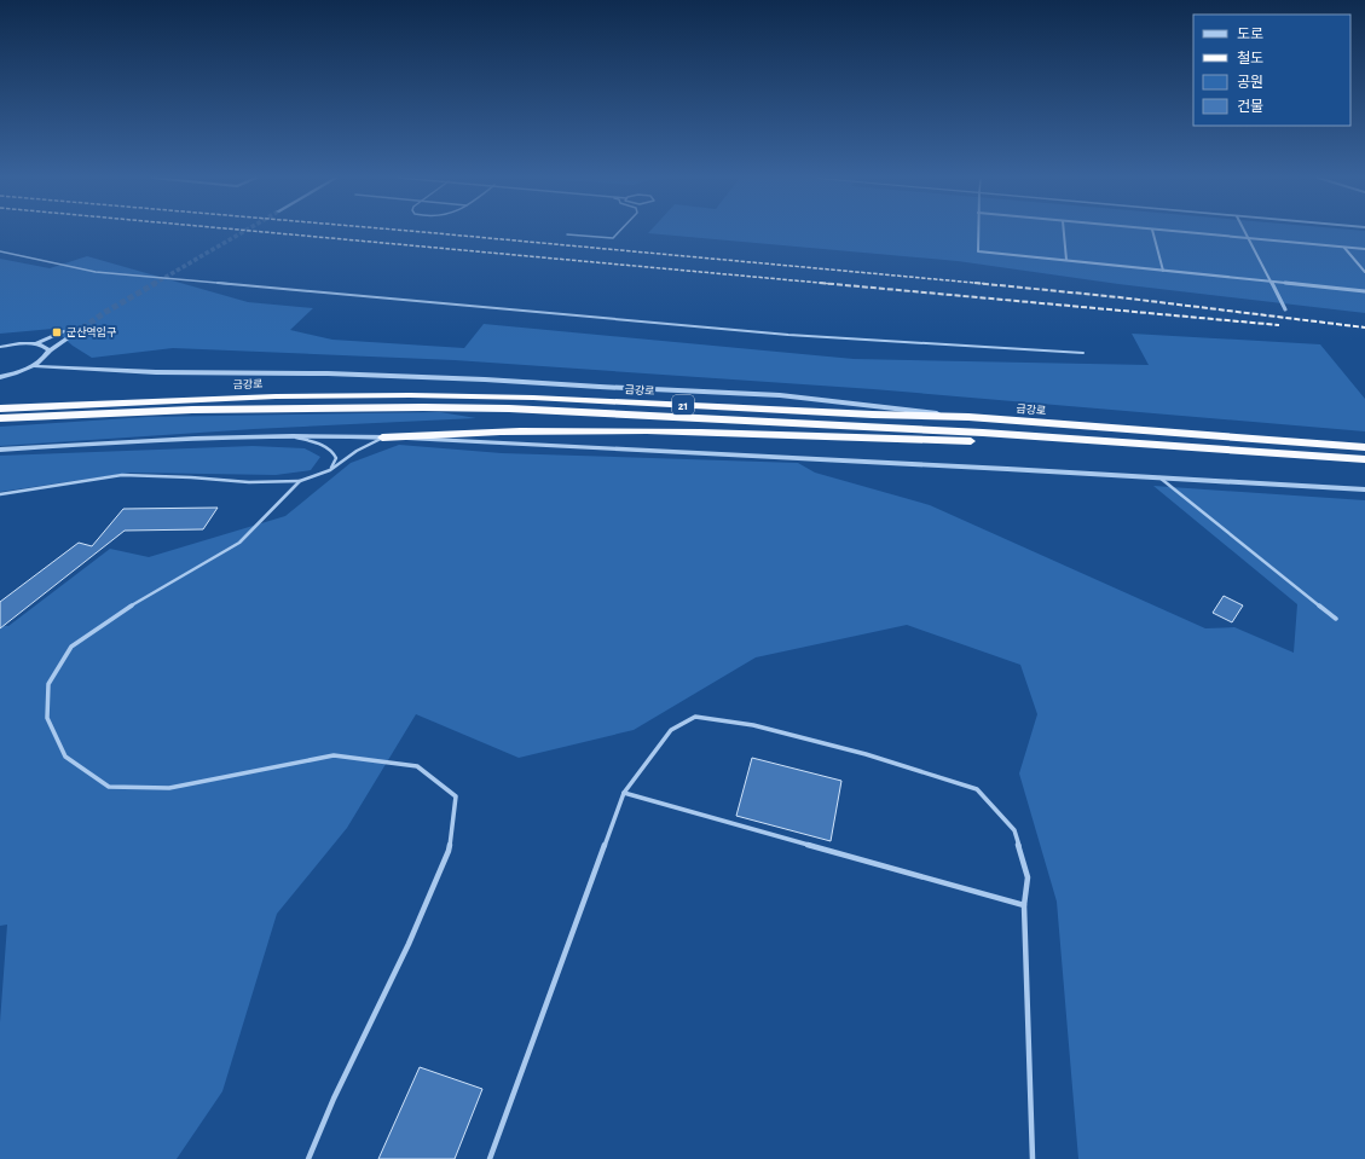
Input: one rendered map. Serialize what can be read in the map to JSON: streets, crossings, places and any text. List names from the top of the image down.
{
  "streets": {
    "highway": ["금강로", "21"]
  },
  "places": {
    "transit": ["군산역입구"]
  },
  "legend": [
    "도로",
    "철도",
    "공원",
    "건물"
  ]
}
